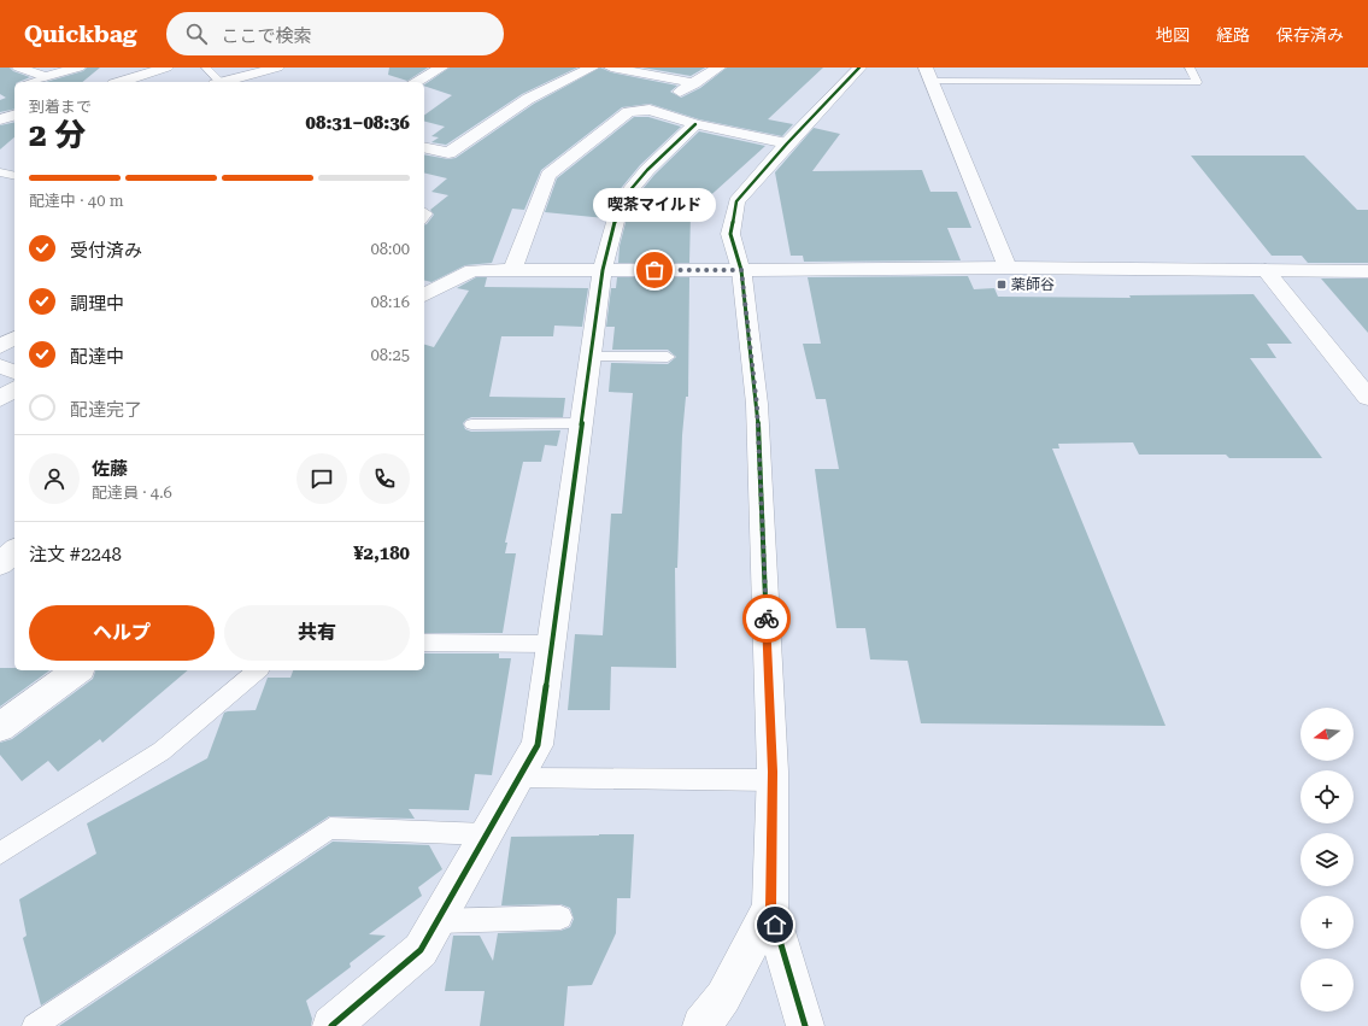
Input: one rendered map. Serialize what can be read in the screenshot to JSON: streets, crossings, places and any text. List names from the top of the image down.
{
  "places": {
    "other": ["喫茶マイルド"],
    "transit": ["薬師谷"]
  },
  "north": "left",
  "page": {
    "header": "Quickbag",
    "search": "ここで検索",
    "nav": ["地図", "経路", "保存済み"],
    "heading": ["2 分", "到着まで", "08:31–08:36"],
    "panel": [
      "佐藤",
      "配達員 · 4.6",
      "注文 #2248",
      "¥2,180"
    ],
    "bar": "配達中 · 40 m",
    "bubble": "喫茶マイルド",
    "list": [
      ["受付済み", "08:00"],
      ["調理中", "08:16"],
      ["配達中", "08:25"],
      "配達完了"
    ],
    "buttons": ["ヘルプ", "共有"],
    "map_buttons": ["+", "−"]
  }
}
